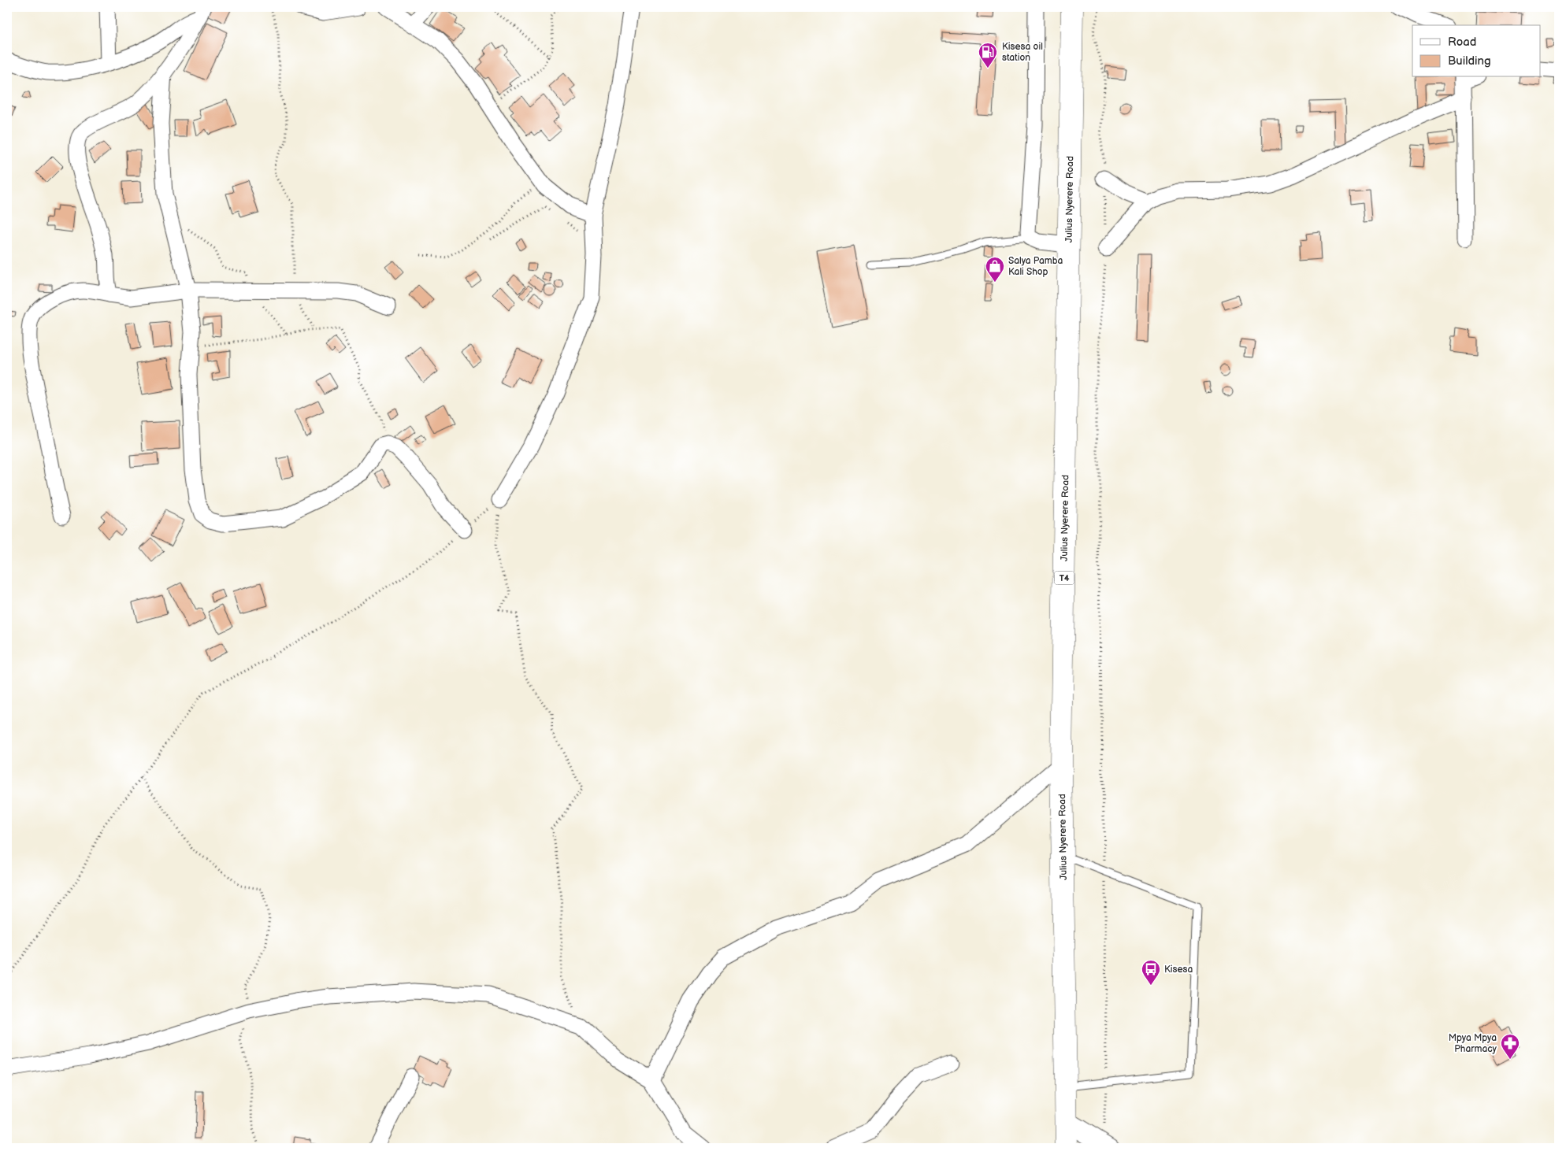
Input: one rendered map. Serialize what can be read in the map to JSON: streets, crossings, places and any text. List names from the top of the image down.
{
  "streets": {
    "highway": ["Julius Nyerere Road", "T4"]
  },
  "places": {
    "fuel station": ["Kisesa oil station"],
    "shop": ["Salya Pamba Kali Shop"],
    "bus stop": ["Kisesa"],
    "pharmacy": ["Mpya Mpya Pharmacy"]
  },
  "legend": ["Road", "Building"]
}
